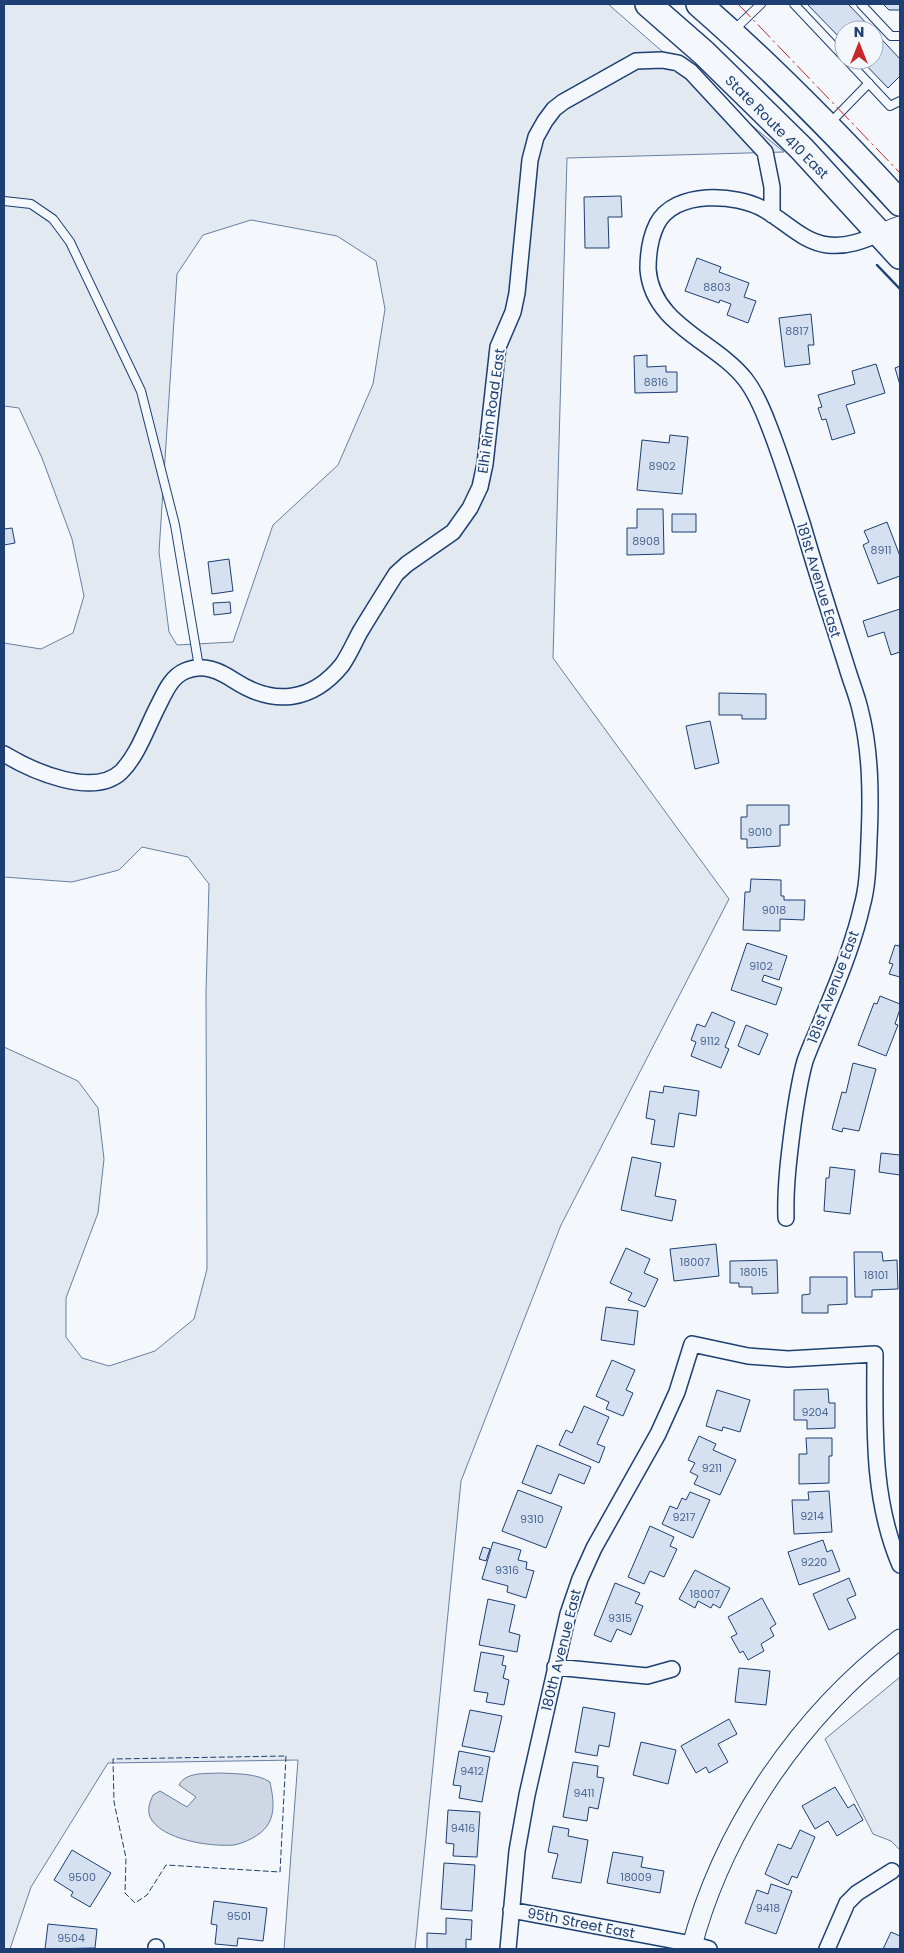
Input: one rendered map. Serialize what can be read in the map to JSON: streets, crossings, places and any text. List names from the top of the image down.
{
  "streets": {
    "highway": ["State Route 410 East"],
    "street": [
      "Elhi Rim Road East",
      "181st Avenue East",
      "180th Avenue East",
      "95th Street East"
    ]
  },
  "crossings": [
    ["State Route 410 East", "181st Avenue East"],
    ["Elhi Rim Road East", "181st Avenue East"],
    ["180th Avenue East", "95th Street East"]
  ],
  "house_numbers": [
    "8803",
    "8817",
    "8816",
    "8902",
    "8908",
    "8911",
    "9010",
    "9018",
    "9102",
    "9112",
    "18007",
    "18015",
    "18101",
    "9204",
    "9211",
    "9214",
    "9217",
    "9310",
    "9220",
    "9316",
    "18007",
    "9315",
    "9412",
    "9411",
    "9416",
    "9500",
    "18009",
    "9418",
    "9501",
    "9504"
  ],
  "north": "top"
}
